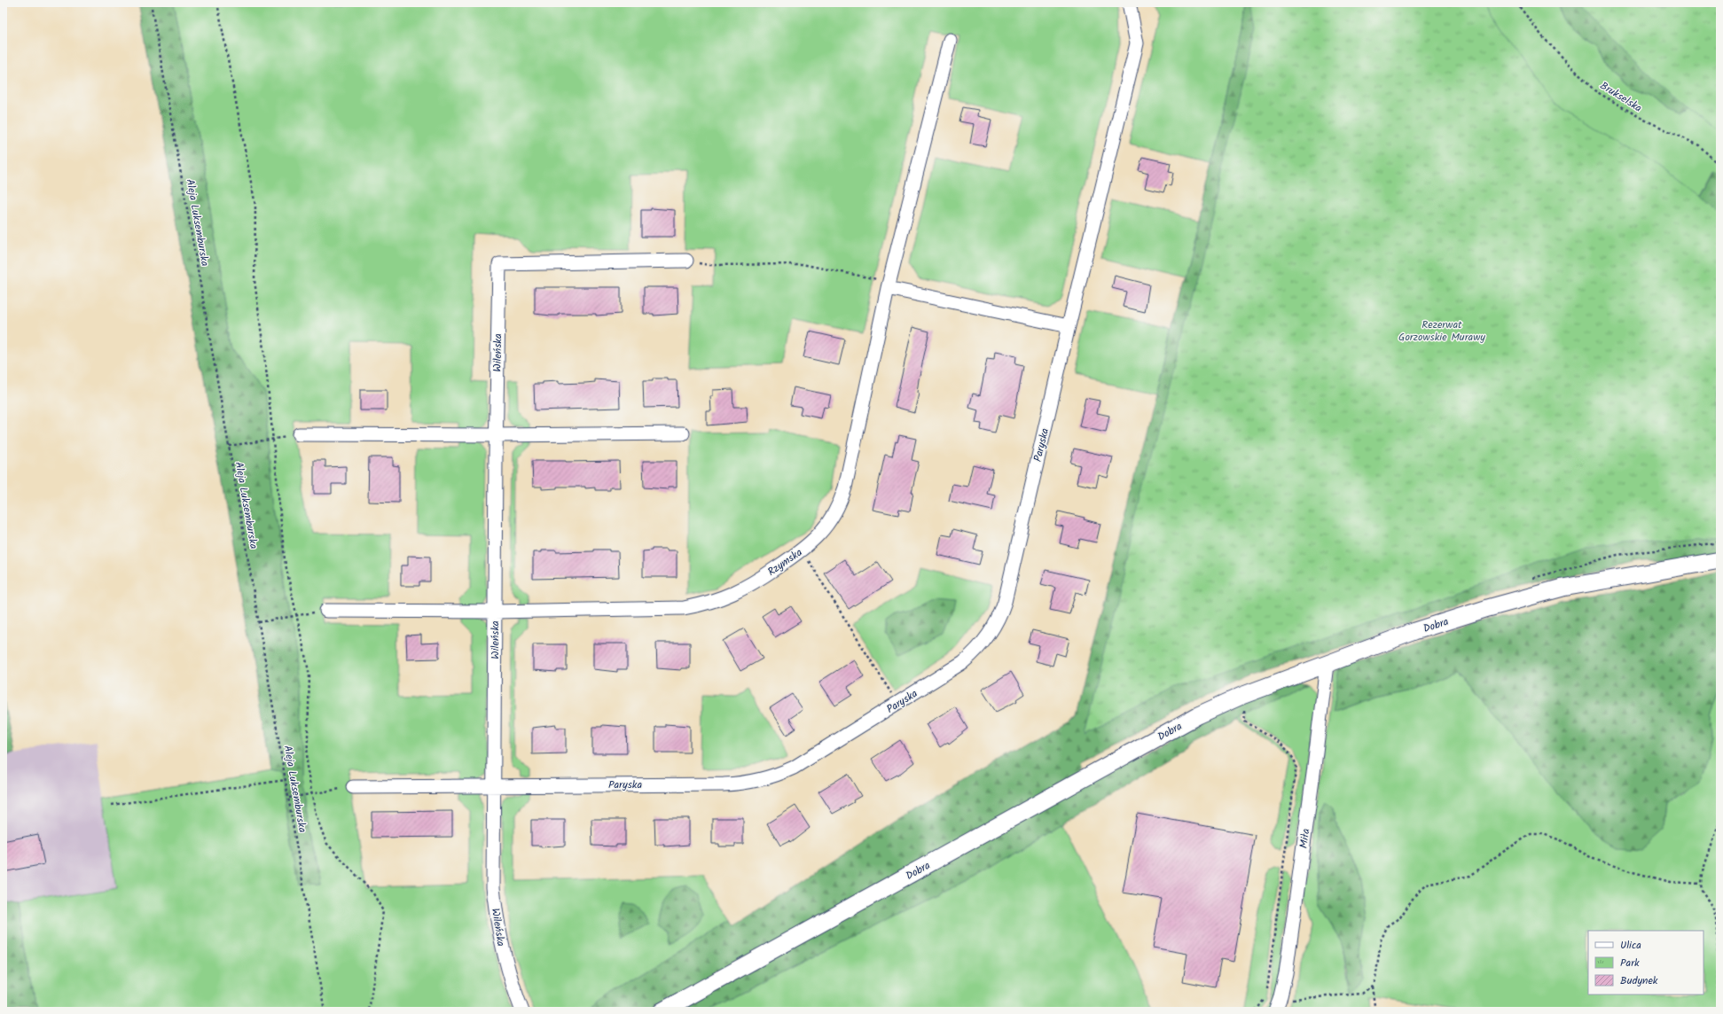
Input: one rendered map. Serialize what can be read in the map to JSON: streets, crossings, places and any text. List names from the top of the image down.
{
  "streets": {
    "street": [
      "Wileńska",
      "Paryska",
      "Rzymska",
      "Dobra",
      "Miła"
    ],
    "path": ["Brukselska", "Aleja Luksemburska"]
  },
  "crossings": [
    ["Wileńska", "Paryska"],
    ["Wileńska", "Rzymska"],
    ["Dobra", "Miła"]
  ],
  "parks": ["Rezerwat Gorzowskie Murawy"],
  "legend": ["Ulica", "Park", "Budynek"]
}
